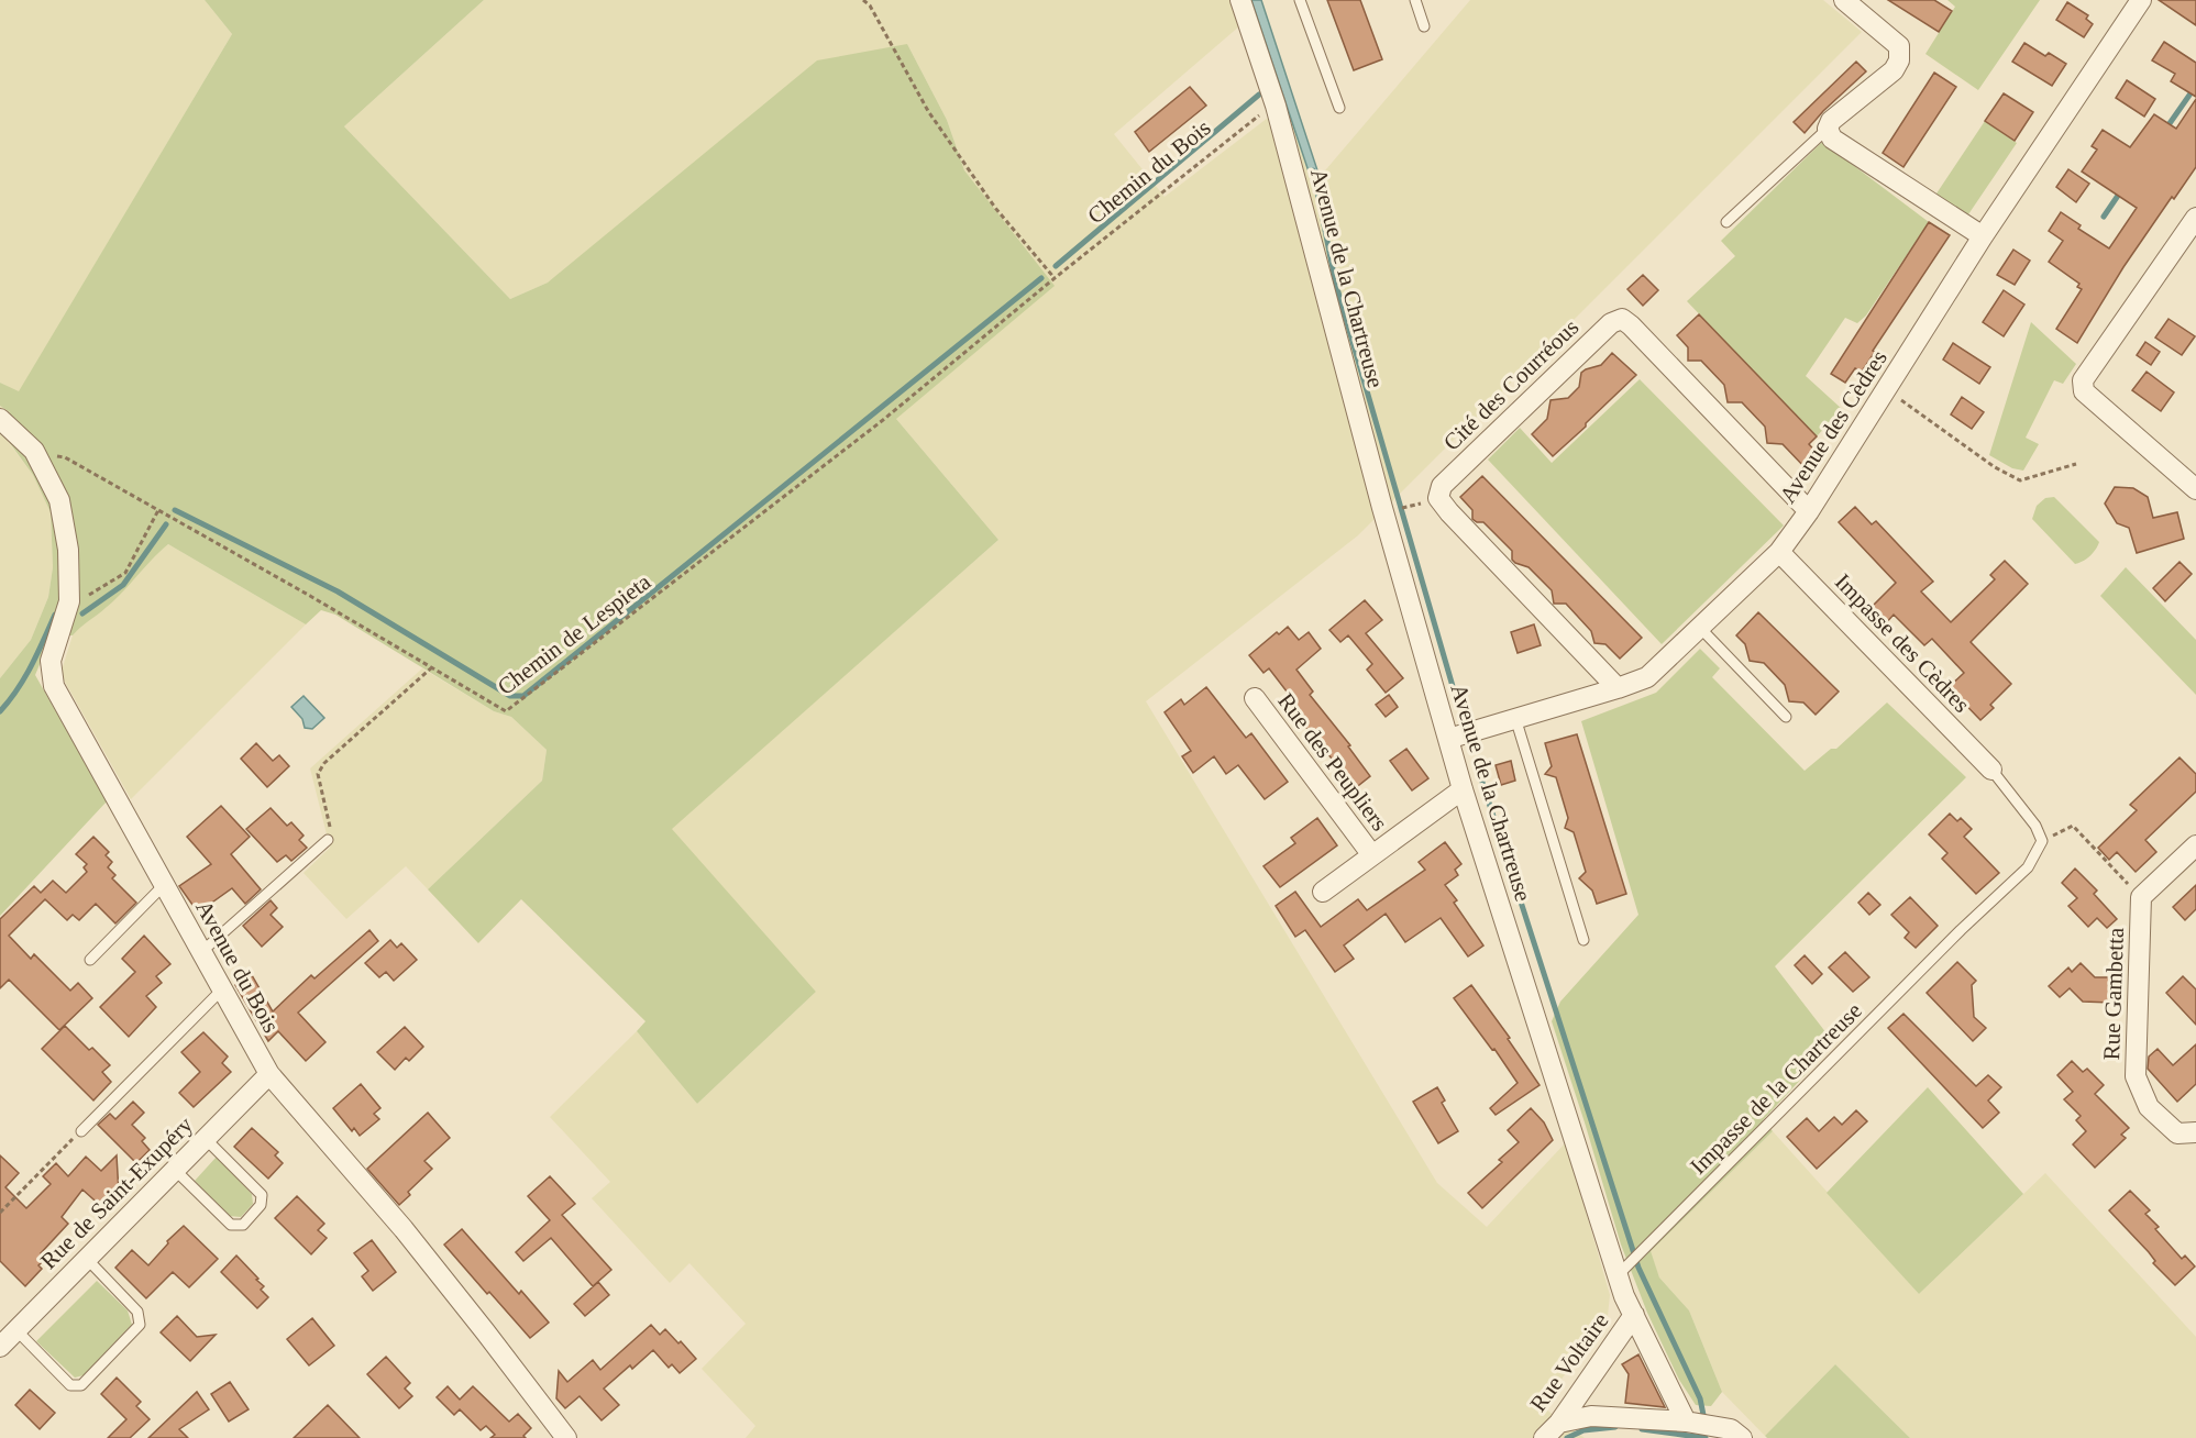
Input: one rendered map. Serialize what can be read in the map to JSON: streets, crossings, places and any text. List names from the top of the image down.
{
  "streets": {
    "street": [
      "Avenue de la Chartreuse",
      "Cité des Courréous",
      "Avenue des Cèdres",
      "Impasse des Cèdres",
      "Rue des Peupliers",
      "Avenue du Bois",
      "Rue Gambetta",
      "Rue de Saint-Exupéry",
      "Rue Voltaire"
    ],
    "lane": ["Impasse de la Chartreuse"],
    "path": ["Chemin du Bois", "Chemin de Lespieta"]
  },
  "crossings": [
    ["Chemin du Bois", "Avenue de la Chartreuse"],
    ["Chemin du Bois", "Chemin de Lespieta"],
    ["Avenue de la Chartreuse", "Avenue des Cèdres"],
    ["Avenue de la Chartreuse", "Impasse de la Chartreuse"],
    ["Avenue de la Chartreuse", "Rue Voltaire"],
    ["Cité des Courréous", "Avenue des Cèdres"],
    ["Avenue des Cèdres", "Impasse des Cèdres"],
    ["Chemin de Lespieta", "Avenue du Bois"],
    ["Avenue du Bois", "Rue de Saint-Exupéry"]
  ]
}
